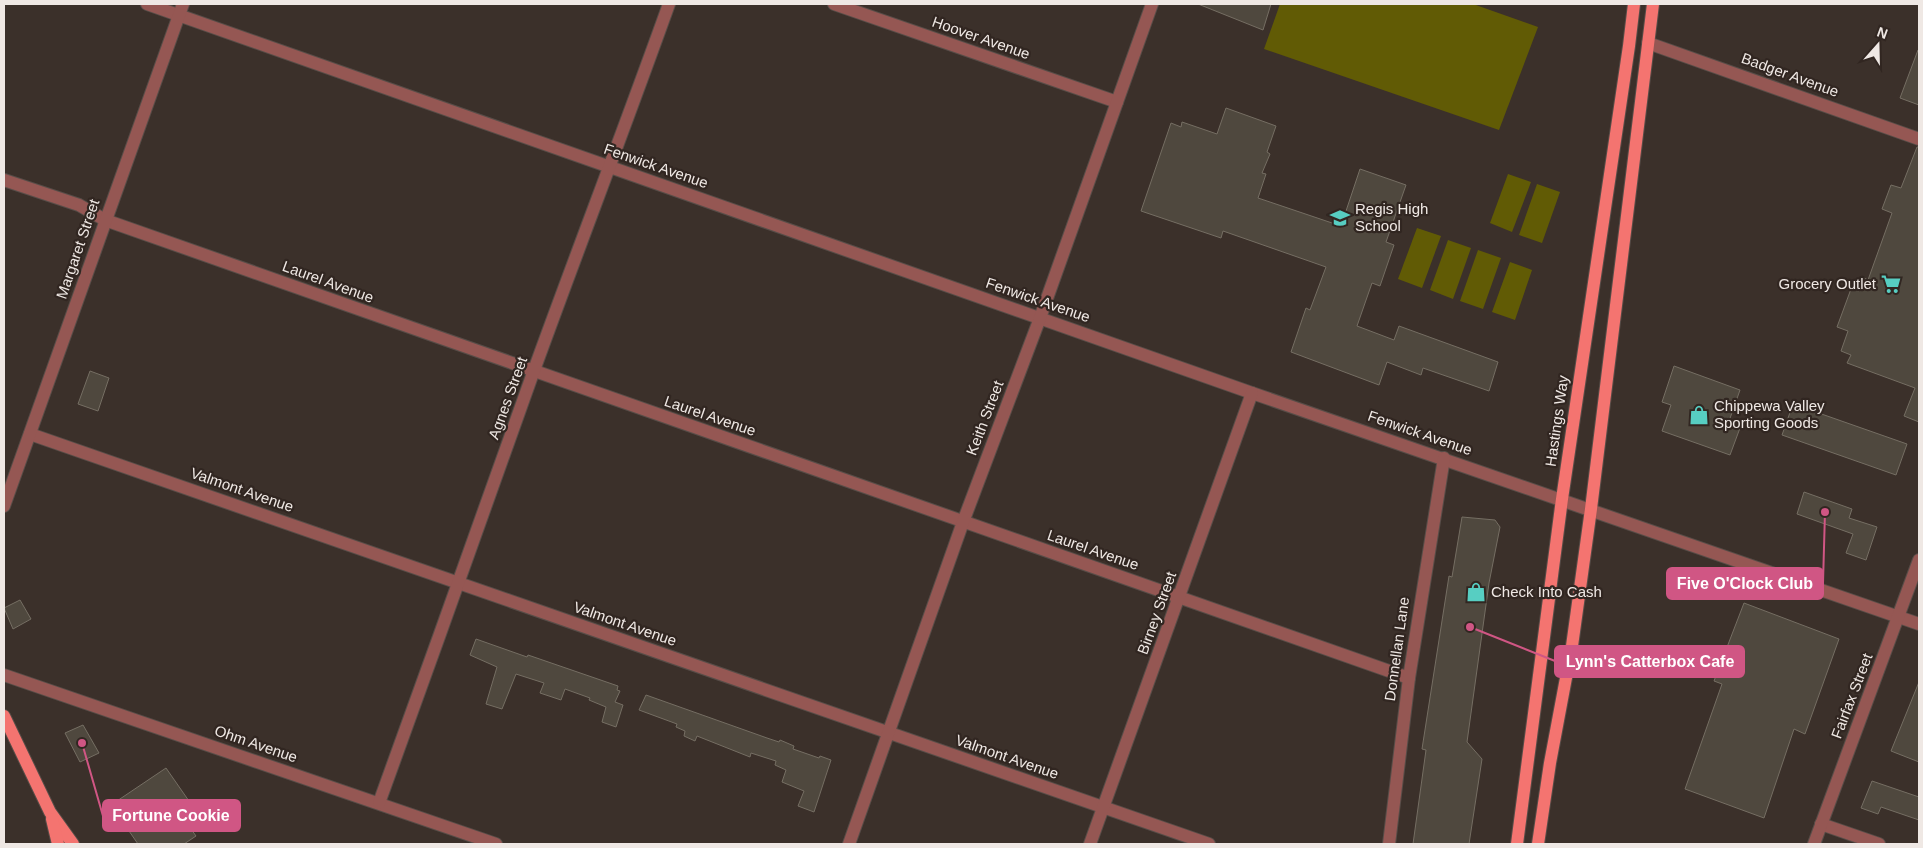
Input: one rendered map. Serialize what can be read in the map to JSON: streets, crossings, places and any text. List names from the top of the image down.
{
  "streets": {
    "main road": ["Hastings Way"],
    "street": [
      "Hoover Avenue",
      "Badger Avenue",
      "Fenwick Avenue",
      "Margaret Street",
      "Laurel Avenue",
      "Agnes Street",
      "Keith Street",
      "Valmont Avenue",
      "Birney Street",
      "Donnellan Lane",
      "Fairfax Street",
      "Ohm Avenue"
    ]
  },
  "crossings": [
    ["Hoover Avenue", "Keith Street"],
    ["Fenwick Avenue", "Margaret Street"],
    ["Fenwick Avenue", "Agnes Street"],
    ["Fenwick Avenue", "Keith Street"],
    ["Fenwick Avenue", "Hastings Way"],
    ["Fenwick Avenue", "Birney Street"],
    ["Fenwick Avenue", "Donnellan Lane"],
    ["Fenwick Avenue", "Fairfax Street"],
    ["Margaret Street", "Laurel Avenue"],
    ["Margaret Street", "Valmont Avenue"],
    ["Laurel Avenue", "Agnes Street"],
    ["Laurel Avenue", "Keith Street"],
    ["Laurel Avenue", "Birney Street"],
    ["Laurel Avenue", "Donnellan Lane"],
    ["Agnes Street", "Valmont Avenue"],
    ["Agnes Street", "Ohm Avenue"],
    ["Keith Street", "Valmont Avenue"],
    ["Valmont Avenue", "Birney Street"]
  ],
  "places": {
    "school or university": ["Regis High School"],
    "supermarket": ["Grocery Outlet"],
    "shop": ["Chippewa Valley Sporting Goods", "Check Into Cash"],
    "other": ["Five O'Clock Club", "Lynn's Catterbox Cafe", "Fortune Cookie"]
  },
  "north": "top"
}
